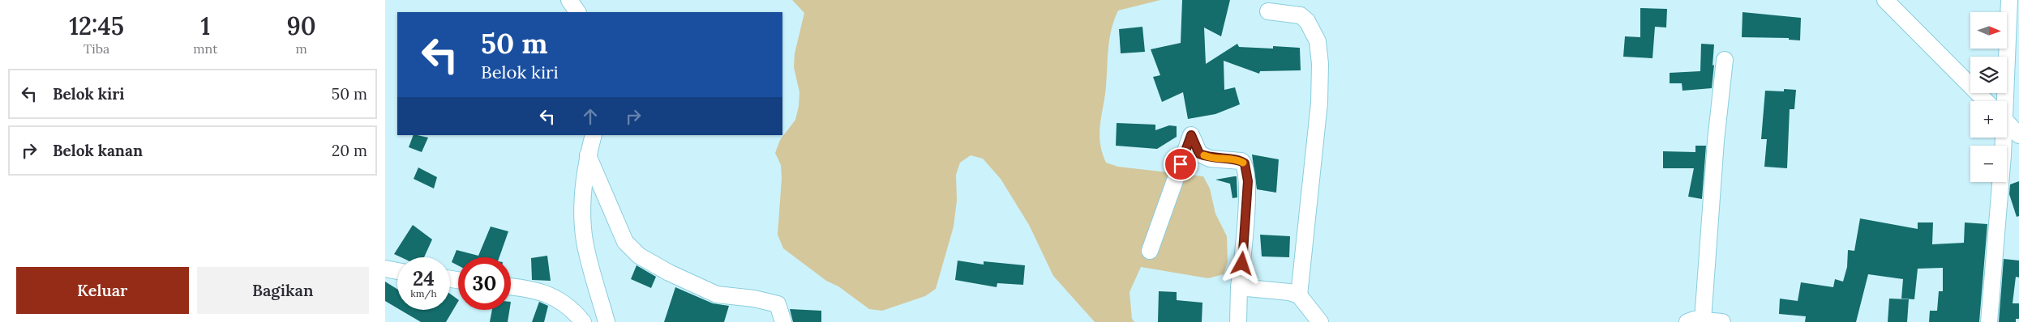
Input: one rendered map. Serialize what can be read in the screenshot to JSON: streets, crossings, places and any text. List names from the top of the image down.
{
  "north": "right",
  "page": {
    "eta": [
      "12:45",
      "Tiba",
      "1",
      "mnt",
      "90",
      "m"
    ],
    "map_buttons": ["+", "−"],
    "turn": ["50 m", "Belok kiri"],
    "list": [
      {
        "name": "Belok kiri",
        "value": "50 m"
      },
      {
        "name": "Belok kanan",
        "value": "20 m"
      }
    ],
    "speed": "24 km/h",
    "limit": "30",
    "buttons": ["Keluar", "Bagikan"]
  }
}
